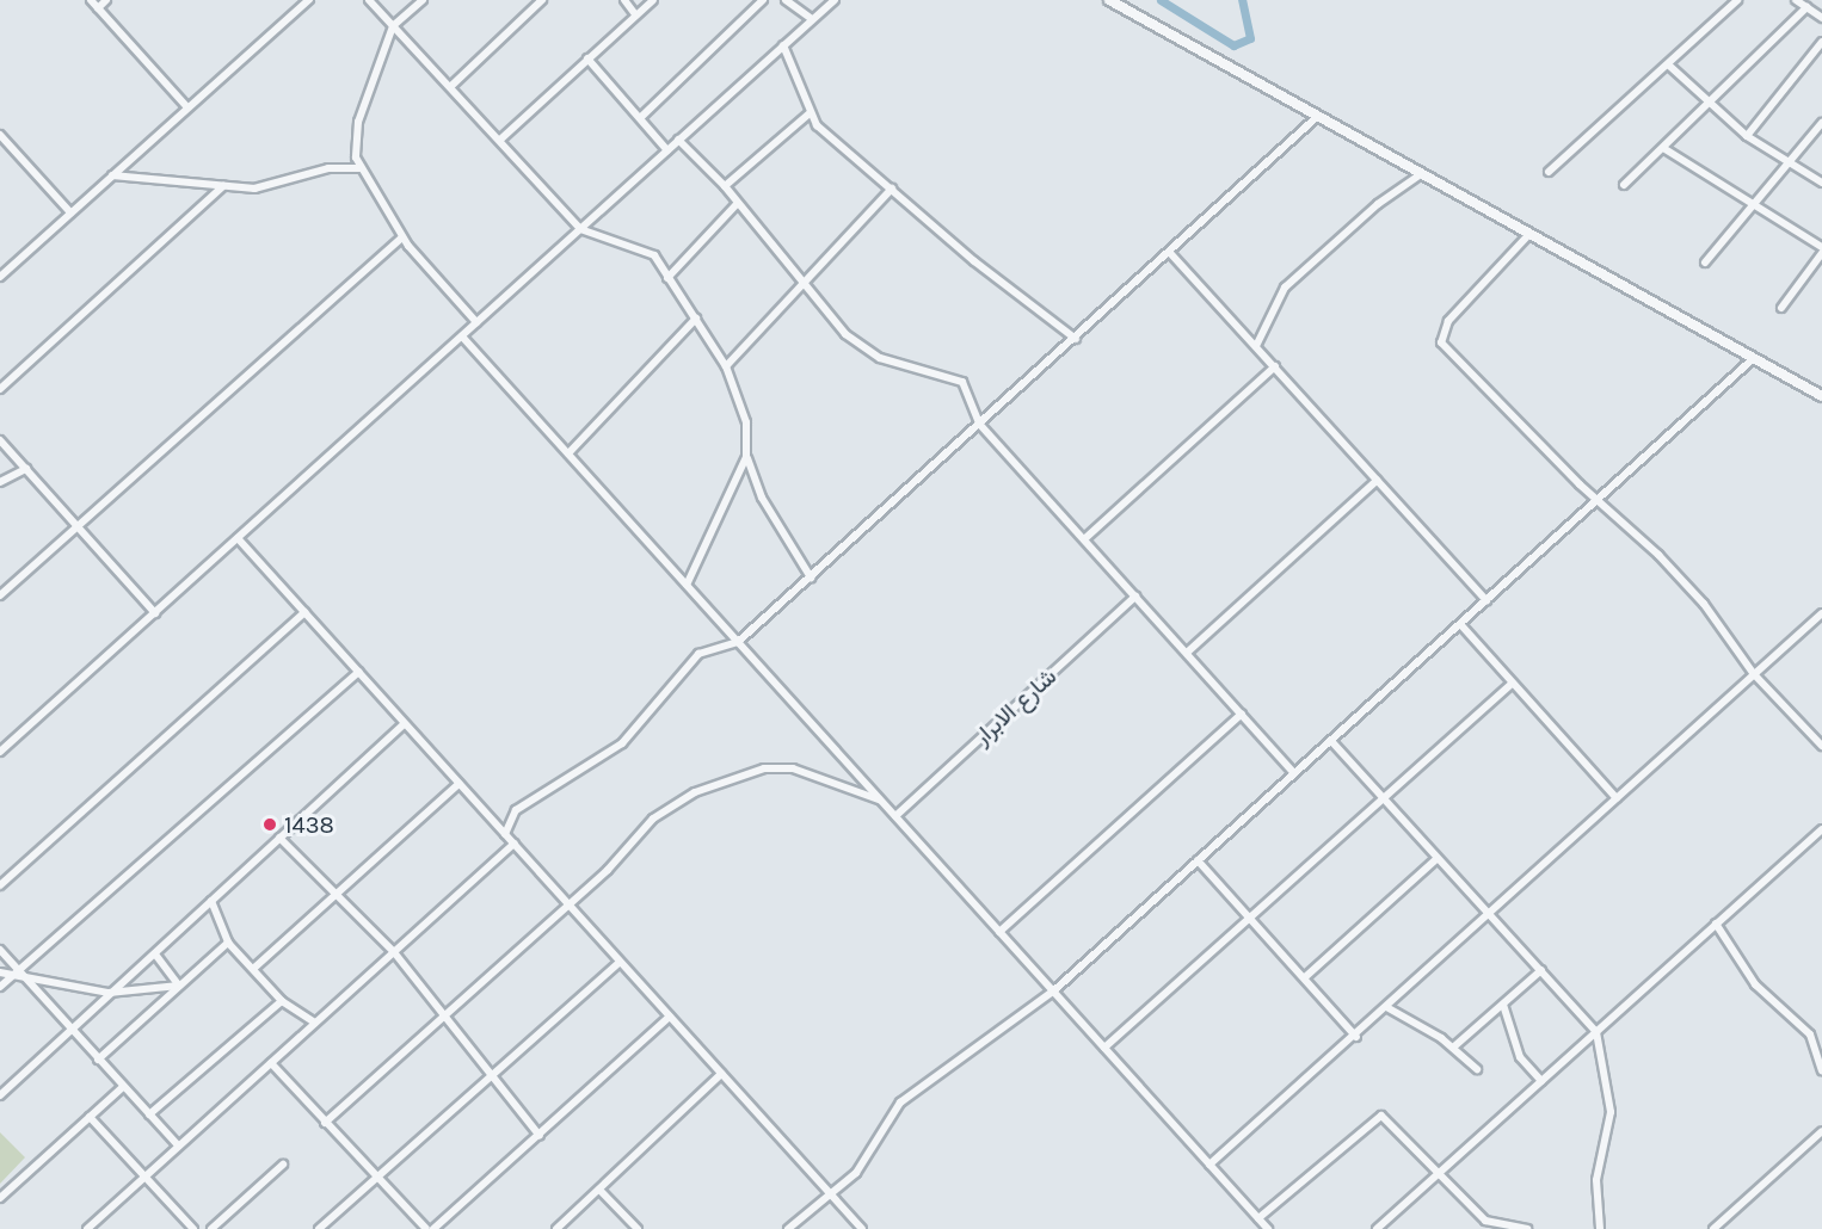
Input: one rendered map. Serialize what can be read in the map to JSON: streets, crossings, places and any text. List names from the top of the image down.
{
  "streets": {
    "street": ["شارع الابرار"]
  },
  "places": ["1438"]
}
